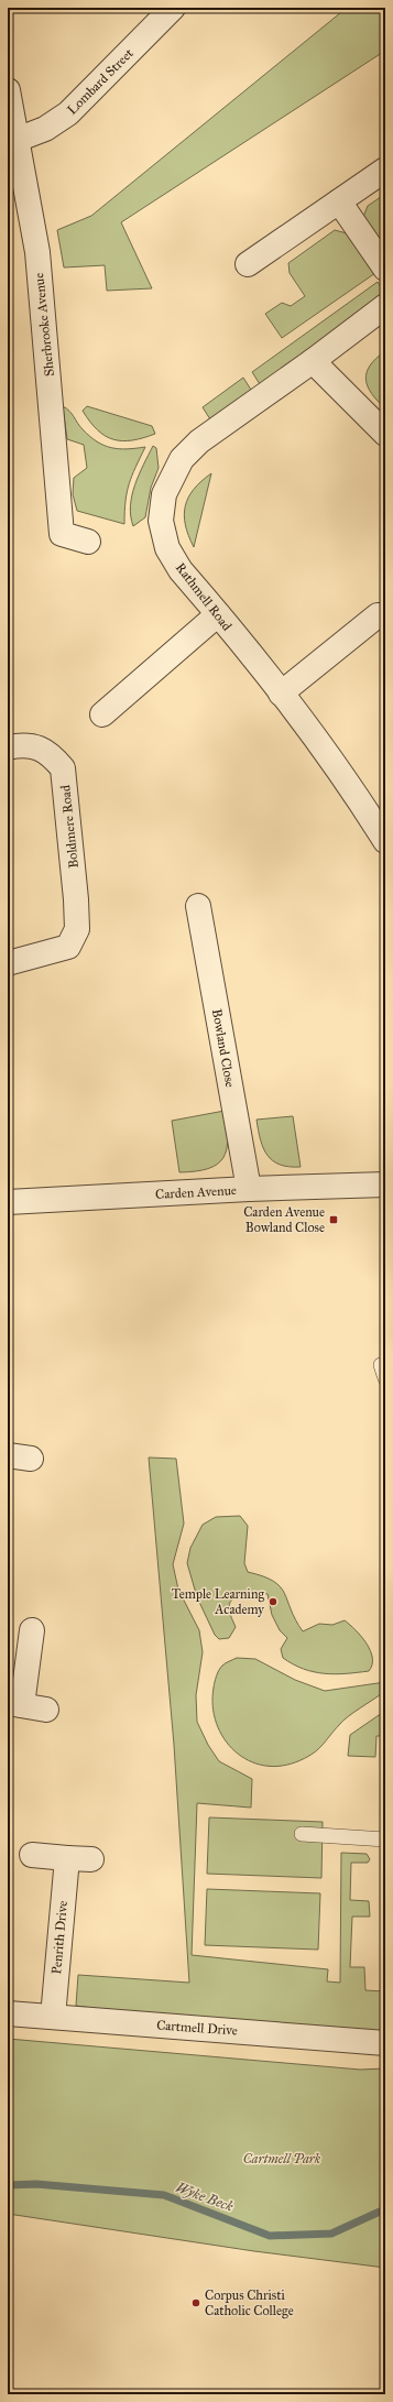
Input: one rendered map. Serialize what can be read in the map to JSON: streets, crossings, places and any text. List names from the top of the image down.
{
  "streets": {
    "street": [
      "Lombard Street",
      "Sherbrooke Avenue",
      "Rathmell Road",
      "Boldmere Road",
      "Bowland Close",
      "Carden Avenue",
      "Penrith Drive",
      "Cartmell Drive"
    ]
  },
  "crossings": [
    ["Lombard Street", "Sherbrooke Avenue"],
    ["Bowland Close", "Carden Avenue"],
    ["Penrith Drive", "Cartmell Drive"]
  ],
  "water": ["Wyke Beck"],
  "parks": ["Cartmell Park"],
  "places": {
    "transit": ["Carden Avenue Bowland Close"],
    "other": ["Temple Learning Academy", "Corpus Christi Catholic College"]
  }
}
